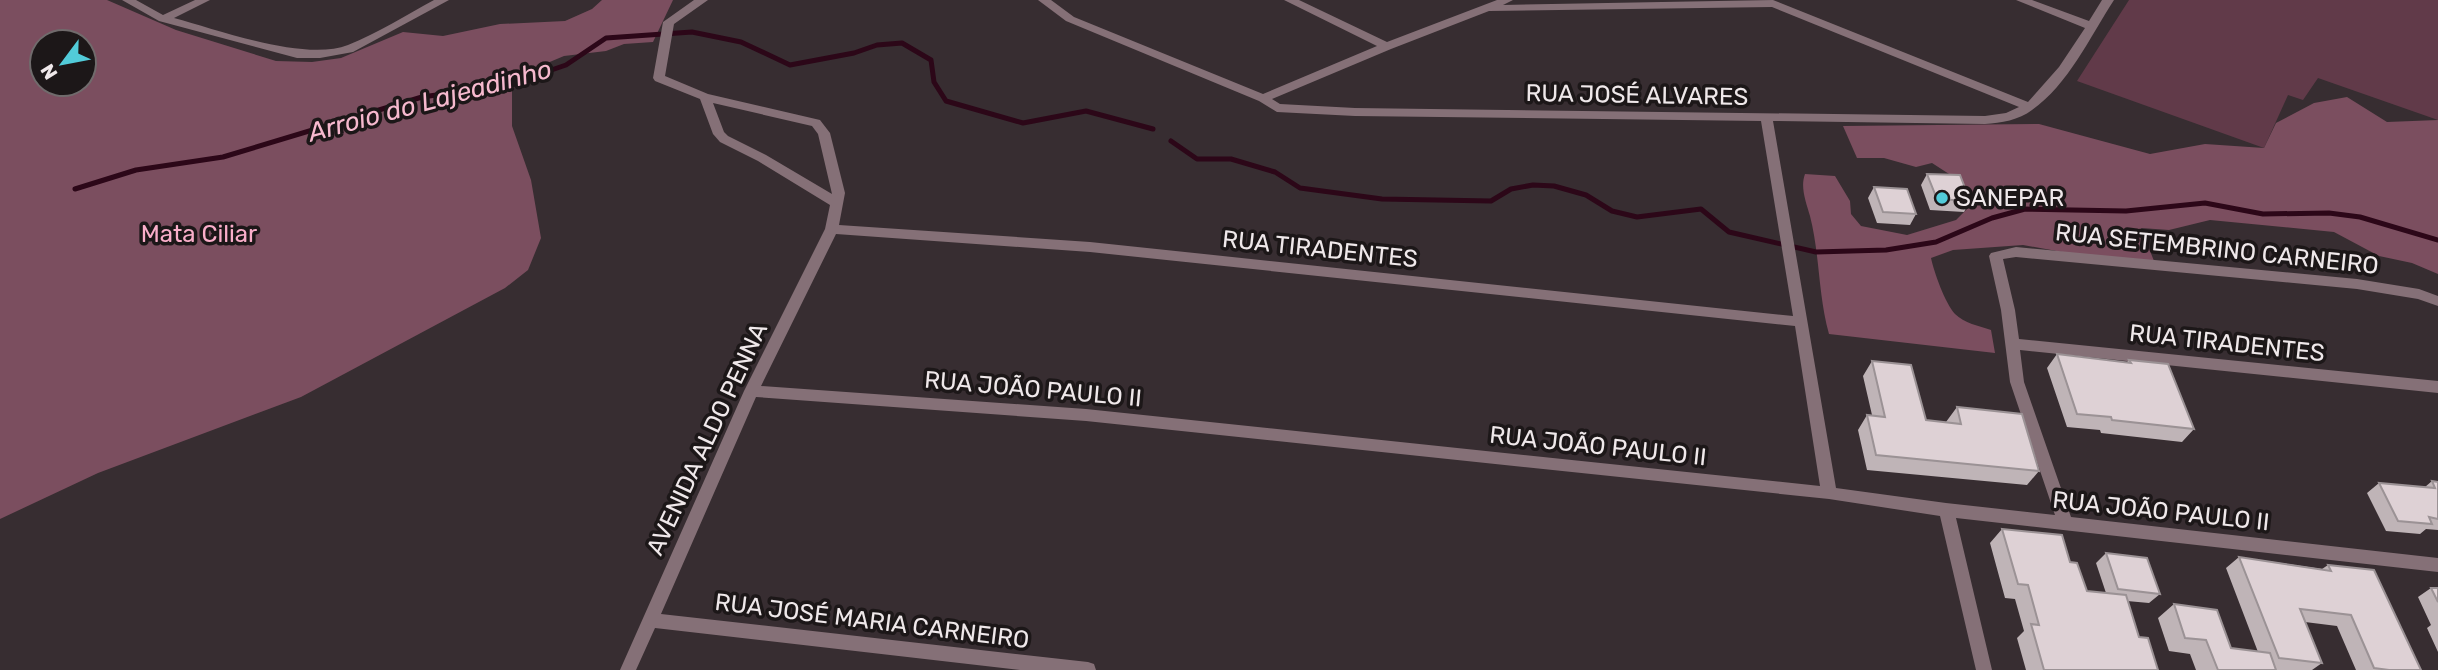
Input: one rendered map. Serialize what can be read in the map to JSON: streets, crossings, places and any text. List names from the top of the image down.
{
  "streets": {
    "street": [
      "RUA JOSÉ ALVARES",
      "RUA TIRADENTES",
      "RUA SETEMBRINO CARNEIRO",
      "RUA JOÃO PAULO II",
      "AVENIDA ALDO PENNA",
      "RUA JOSÉ MARIA CARNEIRO"
    ]
  },
  "crossings": [
    ["RUA TIRADENTES", "RUA SETEMBRINO CARNEIRO"],
    ["RUA TIRADENTES", "AVENIDA ALDO PENNA"],
    ["RUA JOÃO PAULO II", "AVENIDA ALDO PENNA"],
    ["AVENIDA ALDO PENNA", "RUA JOSÉ MARIA CARNEIRO"]
  ],
  "water": ["Arroio do Lajeadinho"],
  "parks": ["Mata Ciliar"],
  "places": ["SANEPAR"],
  "north": "bottom left"
}
